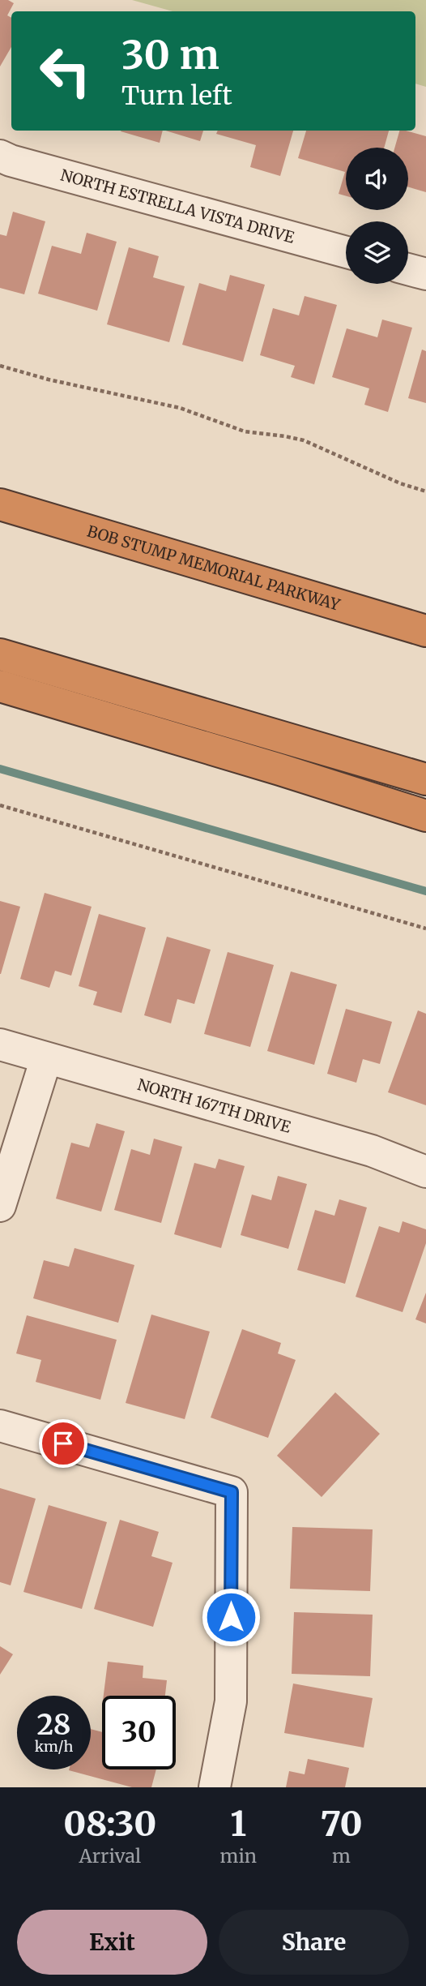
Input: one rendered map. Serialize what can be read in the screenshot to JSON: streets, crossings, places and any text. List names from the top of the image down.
{
  "streets": {
    "highway": ["BOB STUMP MEMORIAL PARKWAY"],
    "street": ["NORTH ESTRELLA VISTA DRIVE", "NORTH 167TH DRIVE"]
  },
  "page": {
    "turn": ["30 m", "Turn left"],
    "speed": "28 km/h",
    "limit": "30",
    "eta": [
      "08:30",
      "Arrival",
      "1",
      "min",
      "70",
      "m"
    ],
    "buttons": ["Exit", "Share"]
  }
}
